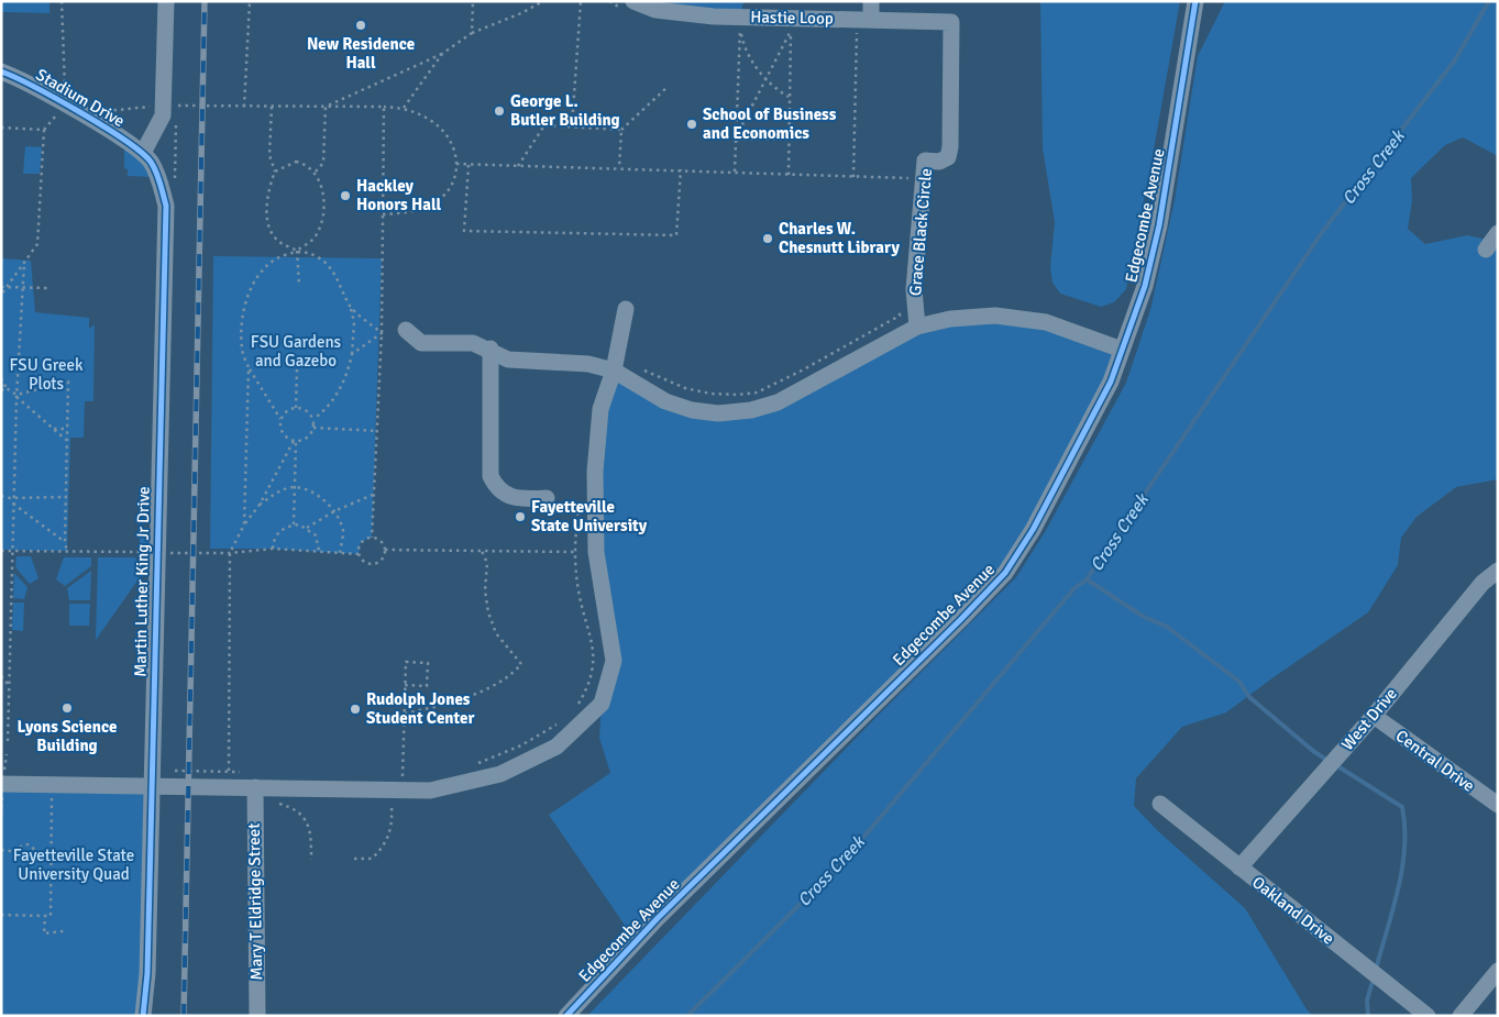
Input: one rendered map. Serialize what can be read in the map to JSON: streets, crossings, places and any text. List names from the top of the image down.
{
  "streets": {
    "street": [
      "Hastie Loop",
      "Stadium Drive",
      "Edgecombe Avenue",
      "Grace Black Circle",
      "Martin Luther King Jr Drive",
      "West Drive",
      "Central Drive",
      "Mary T Eldridge Street",
      "Oakland Drive"
    ]
  },
  "crossings": [
    ["Hastie Loop", "Grace Black Circle"],
    ["Stadium Drive", "Martin Luther King Jr Drive"],
    ["West Drive", "Central Drive"],
    ["West Drive", "Oakland Drive"]
  ],
  "water": ["Cross Creek"],
  "parks": ["FSU Gardens and Gazebo", "FSU Greek Plots", "Fayetteville State University Quad"],
  "places": [
    "New Residence Hall",
    "George L. Butler Building",
    "School of Business and Economics",
    "Hackley Honors Hall",
    "Charles W. Chesnutt Library",
    "Fayetteville State University",
    "Lyons Science Building",
    "Rudolph Jones Student Center"
  ]
}
